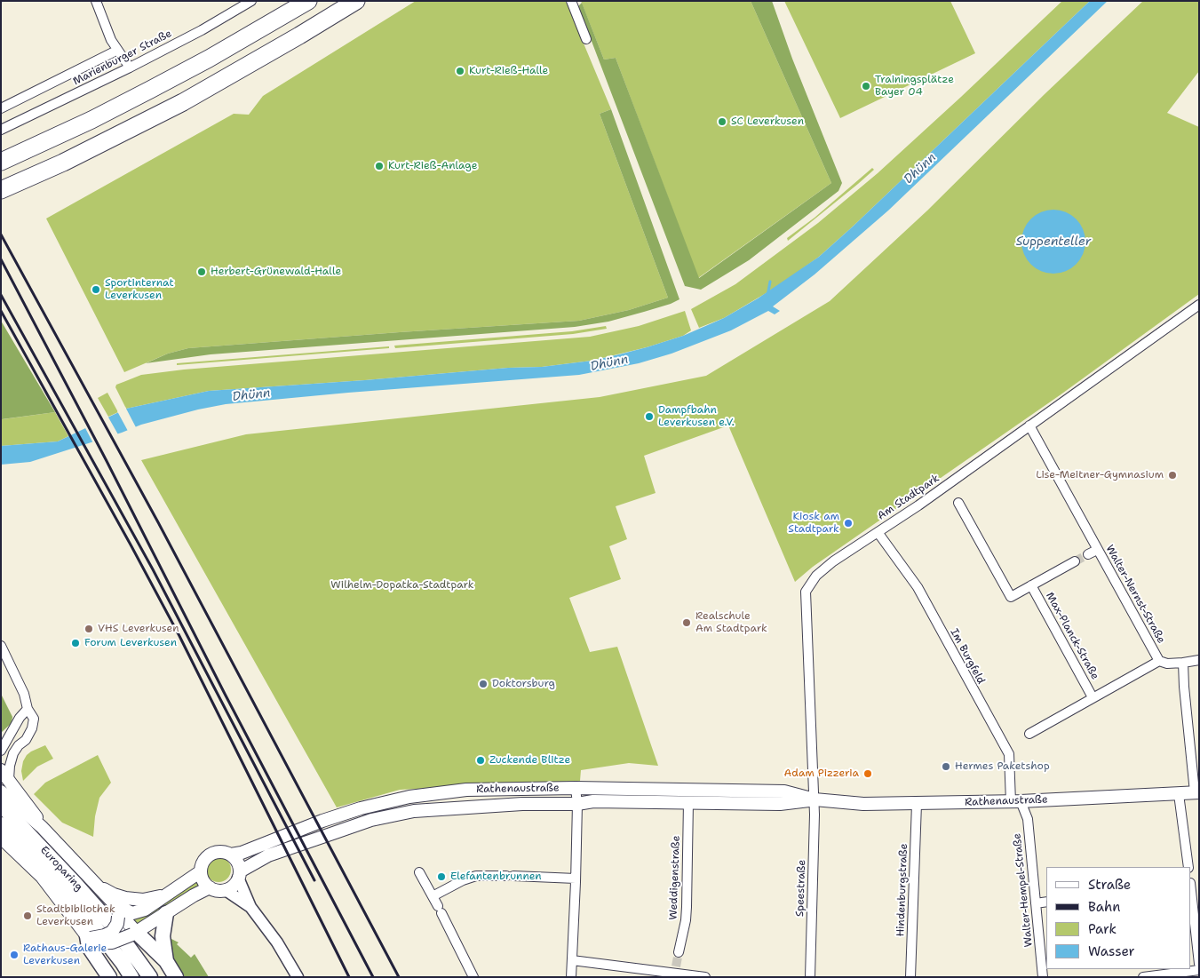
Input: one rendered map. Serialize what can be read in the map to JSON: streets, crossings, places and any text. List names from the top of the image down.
{
  "streets": {
    "highway": ["Europaring"],
    "main road": ["Rathenaustraße"],
    "street": [
      "Marienburger Straße",
      "Am Stadtpark",
      "Walter-Nernst-Straße",
      "Max-Planck-Straße",
      "Im Burgfeld",
      "Weddigenstraße",
      "Speestraße",
      "Hindenburgstraße",
      "Walter-Hempel-Straße"
    ]
  },
  "crossings": [
    ["Am Stadtpark", "Walter-Nernst-Straße"],
    ["Am Stadtpark", "Im Burgfeld"],
    ["Am Stadtpark", "Rathenaustraße"],
    ["Am Stadtpark", "Speestraße"],
    ["Walter-Nernst-Straße", "Max-Planck-Straße"],
    ["Im Burgfeld", "Rathenaustraße"],
    ["Im Burgfeld", "Walter-Hempel-Straße"],
    ["Rathenaustraße", "Weddigenstraße"],
    ["Rathenaustraße", "Speestraße"],
    ["Rathenaustraße", "Hindenburgstraße"],
    ["Rathenaustraße", "Walter-Hempel-Straße"]
  ],
  "water": ["Dhünn", "Suppenteller"],
  "parks": ["Wilhelm-Dopatka-Stadtpark"],
  "places": [
    "Kurt-Rieß-Halle",
    "Trainingsplätze Bayer 04",
    "SC Leverkusen",
    "Kurt-Rieß-Anlage",
    "Herbert-Grünewald-Halle",
    "Sportinternat Leverkusen",
    "Dampfbahn Leverkusen e.V.",
    "Lise-Meitner-Gymnasium",
    "Kiosk am Stadtpark",
    "Realschule Am Stadtpark",
    "VHS Leverkusen",
    "Forum Leverkusen",
    "Doktorsburg",
    "Zuckende Blitze",
    "Hermes Paketshop",
    "Adam Pizzeria",
    "Elefantenbrunnen",
    "Stadtbibliothek Leverkusen",
    "Rathaus-Galerie Leverkusen"
  ],
  "legend": [
    "Straße",
    "Bahn",
    "Park",
    "Wasser"
  ]
}
